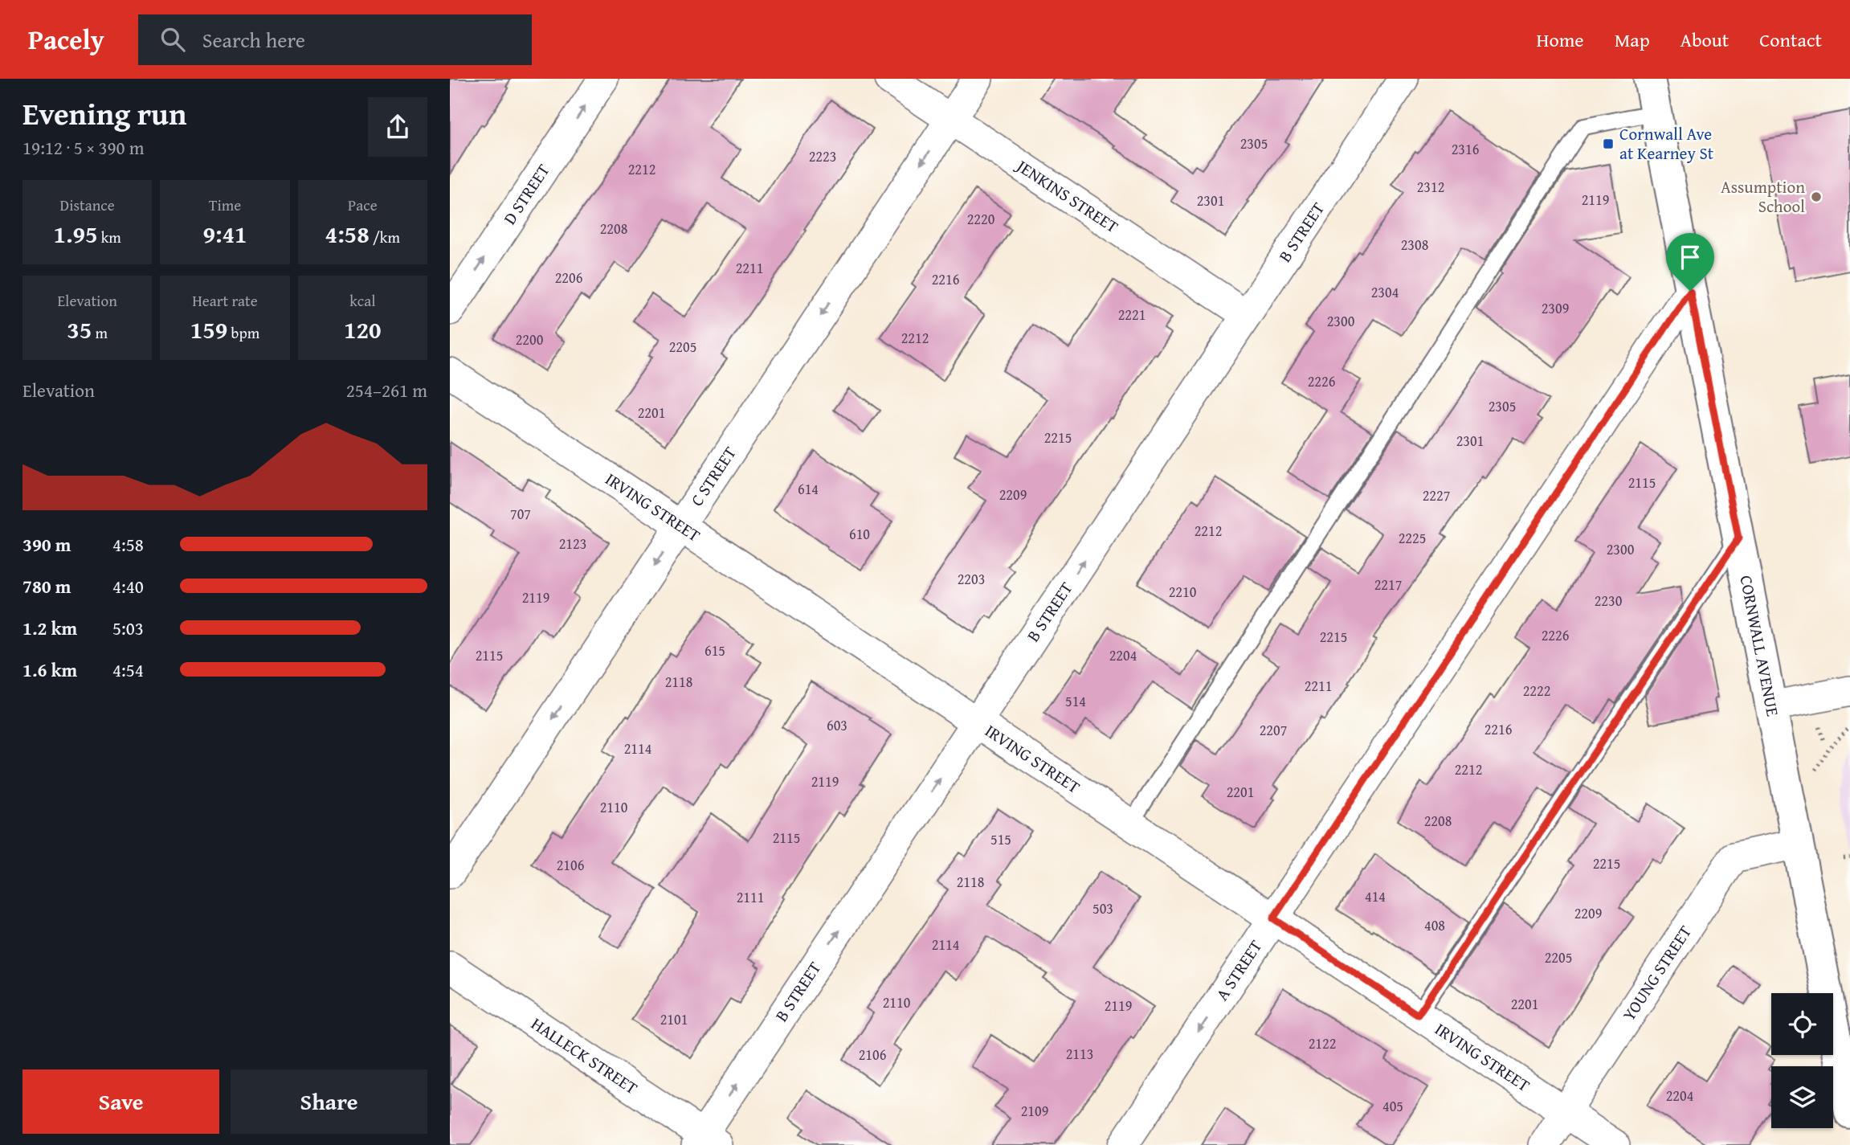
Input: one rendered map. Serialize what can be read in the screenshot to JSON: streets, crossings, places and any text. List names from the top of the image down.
{
  "streets": {
    "street": [
      "D STREET",
      "JENKINS STREET",
      "B STREET",
      "C STREET",
      "IRVING STREET",
      "CORNWALL AVENUE",
      "A STREET",
      "YOUNG STREET",
      "HALLECK STREET"
    ]
  },
  "crossings": [
    ["JENKINS STREET", "B STREET"],
    ["JENKINS STREET", "C STREET"],
    ["B STREET", "IRVING STREET"],
    ["B STREET", "HALLECK STREET"],
    ["C STREET", "IRVING STREET"],
    ["IRVING STREET", "A STREET"],
    ["IRVING STREET", "YOUNG STREET"],
    ["CORNWALL AVENUE", "A STREET"],
    ["CORNWALL AVENUE", "YOUNG STREET"]
  ],
  "one_way": ["D STREET", "B STREET", "C STREET"],
  "places": {
    "transit": ["Cornwall Ave at Kearney St"],
    "other": ["Assumption School"]
  },
  "house_numbers": [
    "2305",
    "2316",
    "2223",
    "2212",
    "2312",
    "2119",
    "2301",
    "2220",
    "2208",
    "2308",
    "2211",
    "2206",
    "2216",
    "2304",
    "2309",
    "2221",
    "2300",
    "2212",
    "2200",
    "2205",
    "2226",
    "2305",
    "2201",
    "2215",
    "2301",
    "2115",
    "614",
    "2209",
    "2227",
    "707",
    "2212",
    "610",
    "2225",
    "2123",
    "2300",
    "2203",
    "2217",
    "2210",
    "2119",
    "2230",
    "2226",
    "2215",
    "615",
    "2115",
    "2204",
    "2118",
    "2211",
    "2222",
    "514",
    "603",
    "2216",
    "2207",
    "2114",
    "2212",
    "2119",
    "2201",
    "2110",
    "2208",
    "2115",
    "515",
    "2215",
    "2106",
    "2118",
    "414",
    "2111",
    "503",
    "2209",
    "408",
    "2114",
    "2205",
    "2110",
    "2201",
    "2119",
    "2101",
    "2122",
    "2113",
    "2106",
    "2204",
    "405",
    "2109"
  ],
  "page": {
    "header": "Pacely",
    "search": "Search here",
    "nav": [
      "Home",
      "Map",
      "About",
      "Contact"
    ],
    "heading": ["Evening run", "19:12 · 5 × 390 m"],
    "stats": [
      ["Distance", "1.95 km"],
      ["Time", "9:41"],
      ["Pace", "4:58 /km"],
      ["Elevation", "35 m"],
      ["Heart rate", "159 bpm"],
      ["kcal", "120"]
    ],
    "chart": ["Elevation", "254–261 m"],
    "list": [
      {
        "name": "390 m",
        "note": "4:58"
      },
      {
        "name": "780 m",
        "note": "4:40"
      },
      {
        "name": "1.2 km",
        "note": "5:03"
      },
      {
        "name": "1.6 km",
        "note": "4:54"
      }
    ],
    "buttons": ["Save", "Share"]
  }
}
